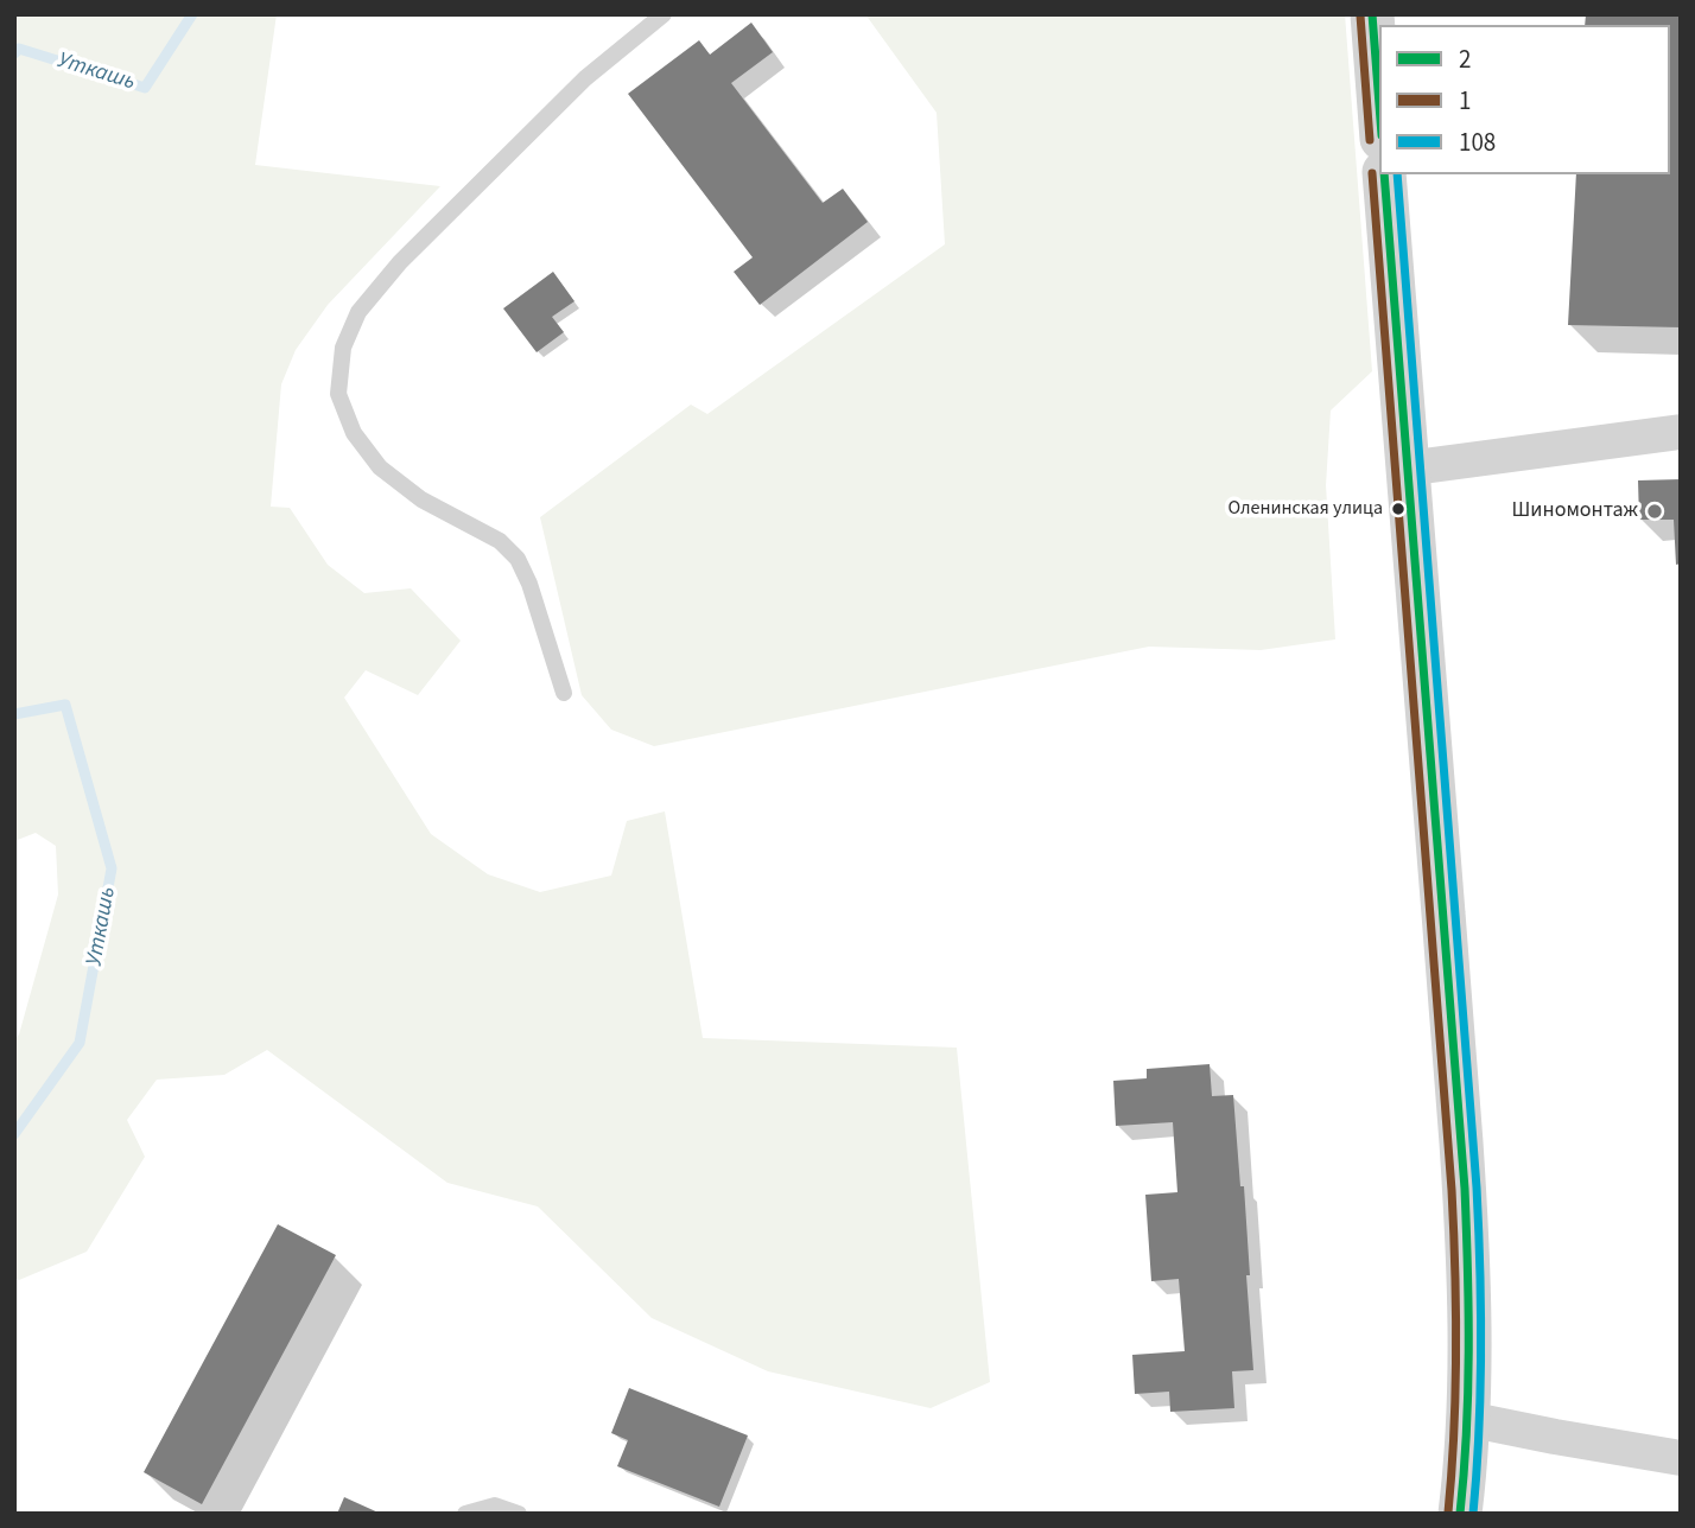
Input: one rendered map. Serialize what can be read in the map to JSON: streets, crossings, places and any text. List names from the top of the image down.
{
  "water": ["Уткашь"],
  "places": ["Оленинская улица", "Шиномонтаж"],
  "lines": ["transit line 2", "transit line 1", "transit line 108"],
  "legend": ["2", "1", "108"]
}
